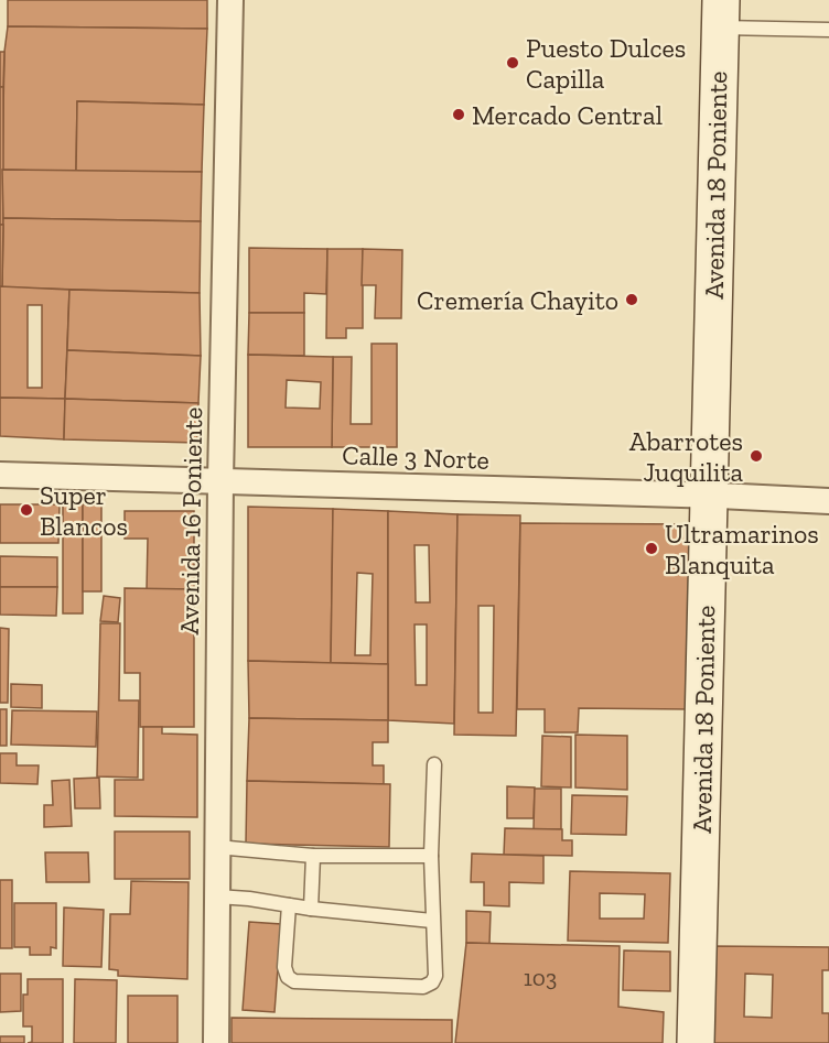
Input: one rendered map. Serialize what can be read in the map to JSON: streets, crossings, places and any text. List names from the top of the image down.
{
  "streets": {
    "street": ["Avenida 18 Poniente", "Calle 3 Norte", "Avenida 16 Poniente"]
  },
  "crossings": [
    ["Avenida 18 Poniente", "Calle 3 Norte"],
    ["Calle 3 Norte", "Avenida 16 Poniente"]
  ],
  "places": [
    "Puesto Dulces Capilla",
    "Mercado Central",
    "Cremería Chayito",
    "Abarrotes Juquilita",
    "Super Blancos",
    "Ultramarinos Blanquita"
  ],
  "house_numbers": ["103"]
}
